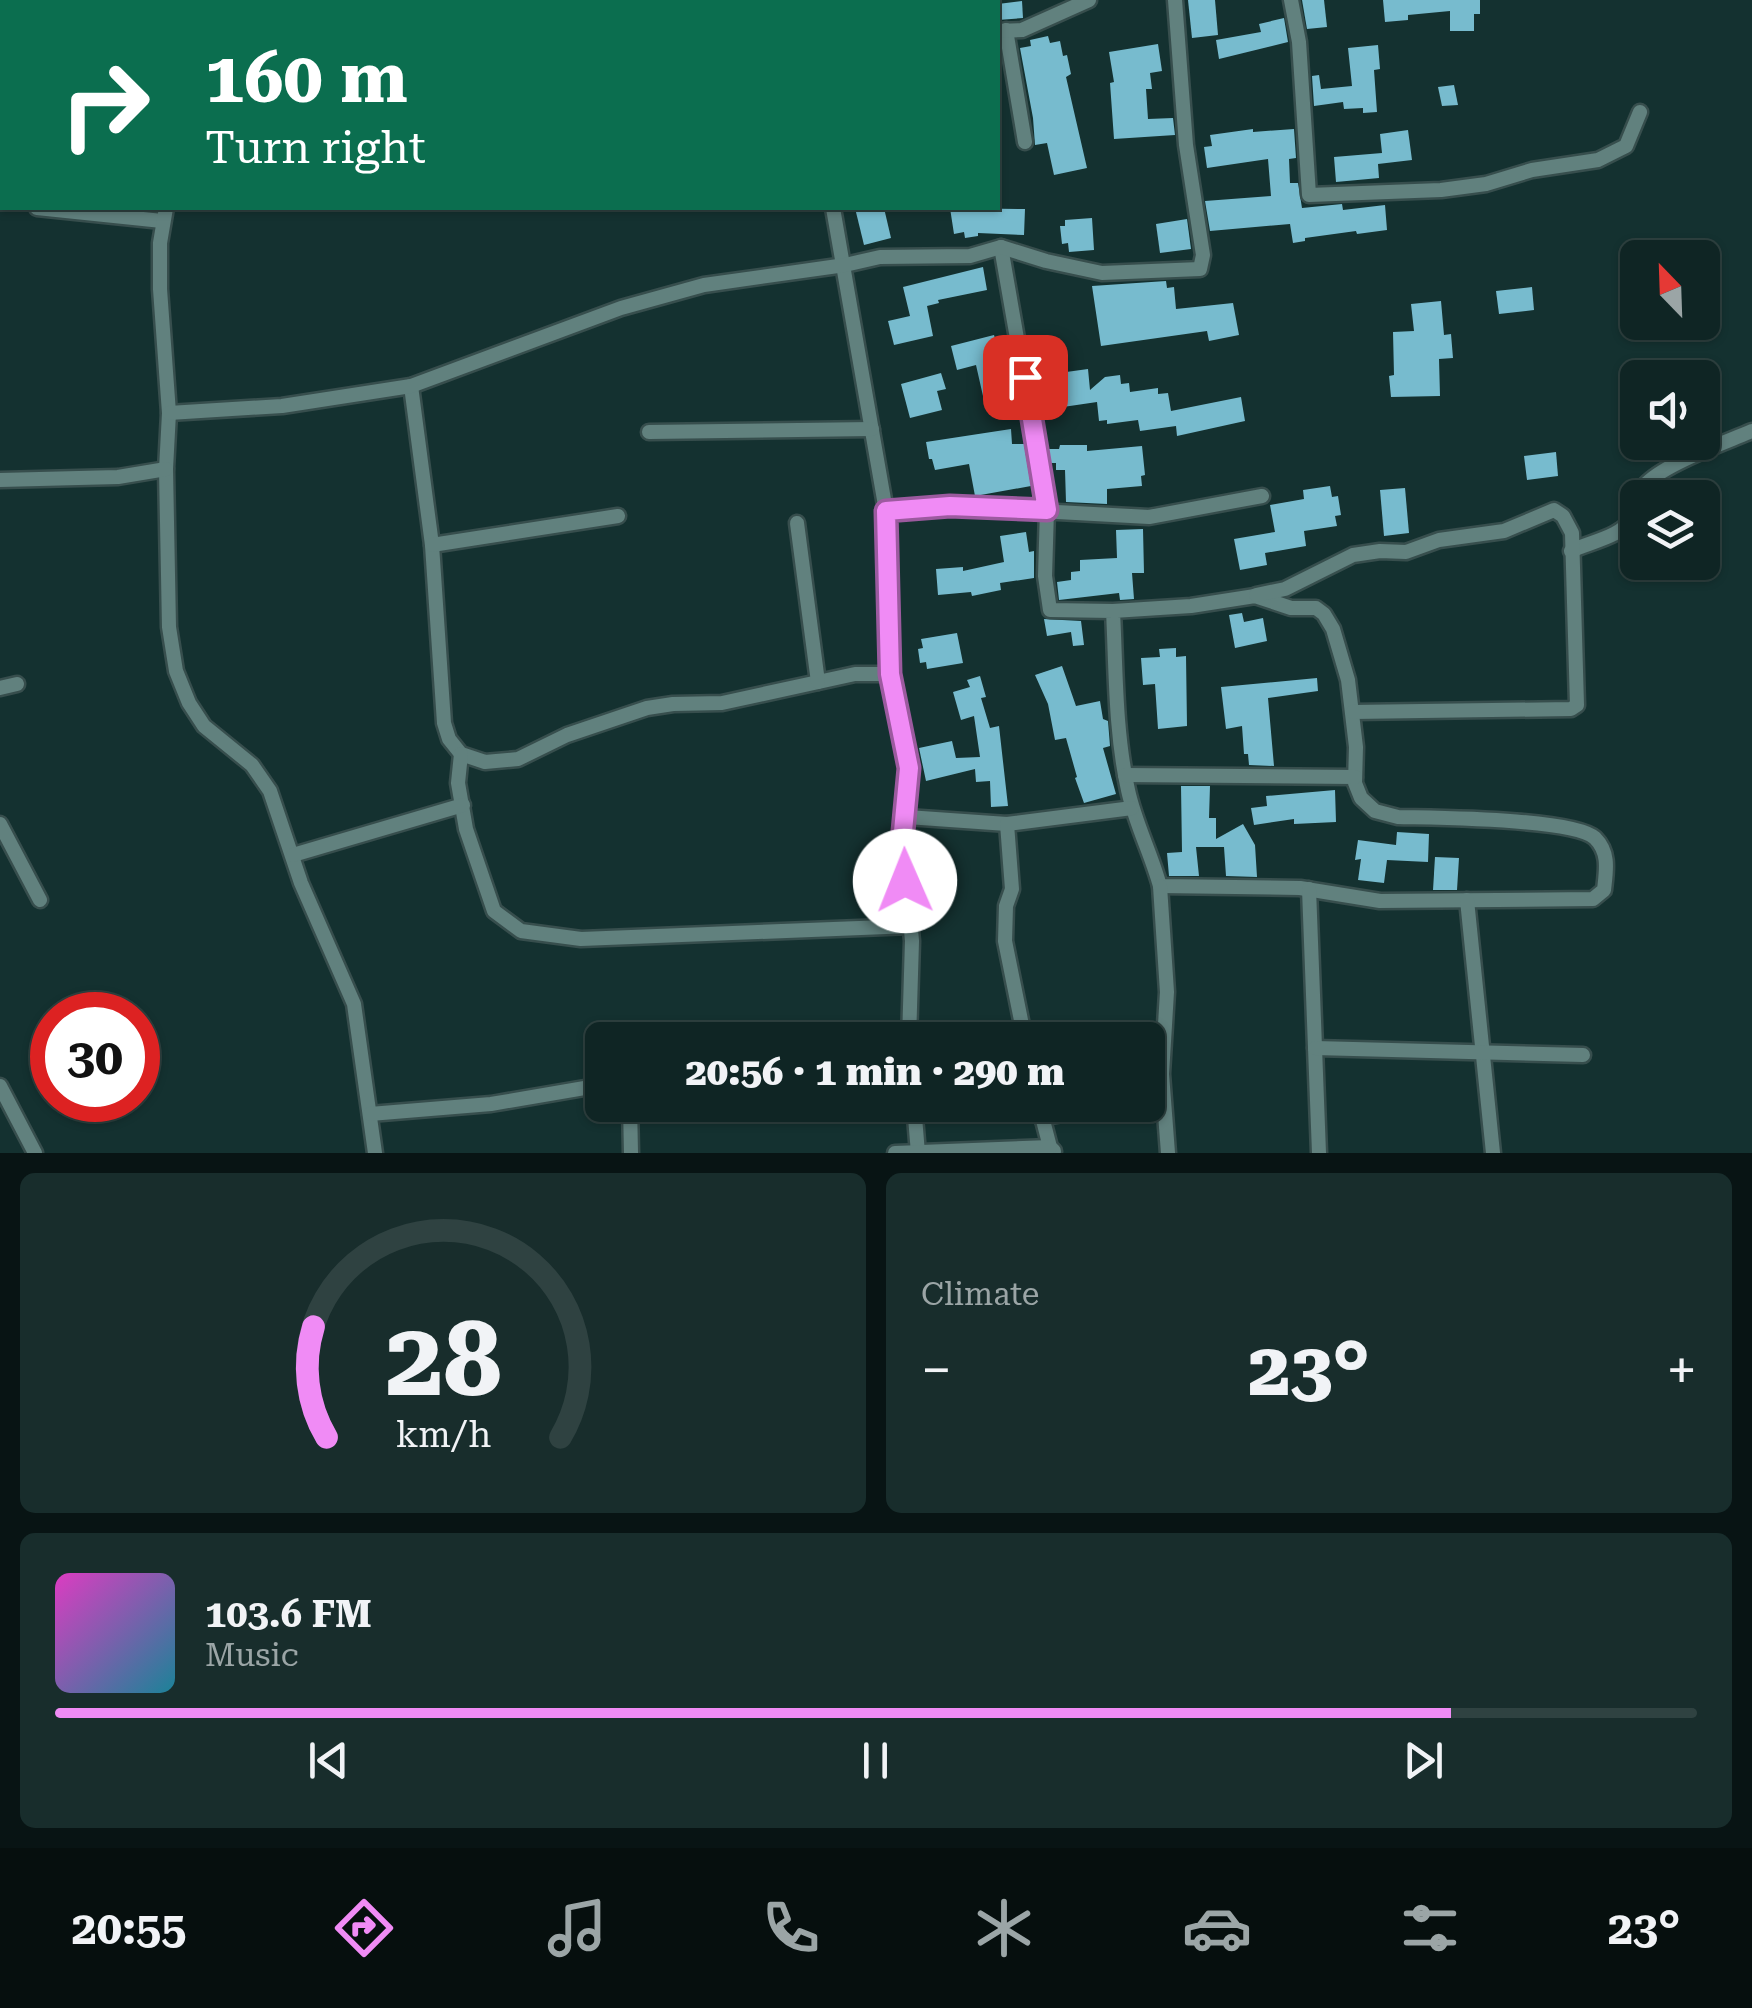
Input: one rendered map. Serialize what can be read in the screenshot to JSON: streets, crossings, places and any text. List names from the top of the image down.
{
  "north": "top left",
  "page": {
    "turn": ["160 m", "Turn right"],
    "limit": "30",
    "trip": "20:56 · 1 min · 290 m",
    "tile": "Climate",
    "heat": ["−", "23°", "+"],
    "song": ["103.6 FM", "Music"],
    "tabs": ["20:55", "23°"],
    "gauge": ["28", "km/h"]
  }
}
